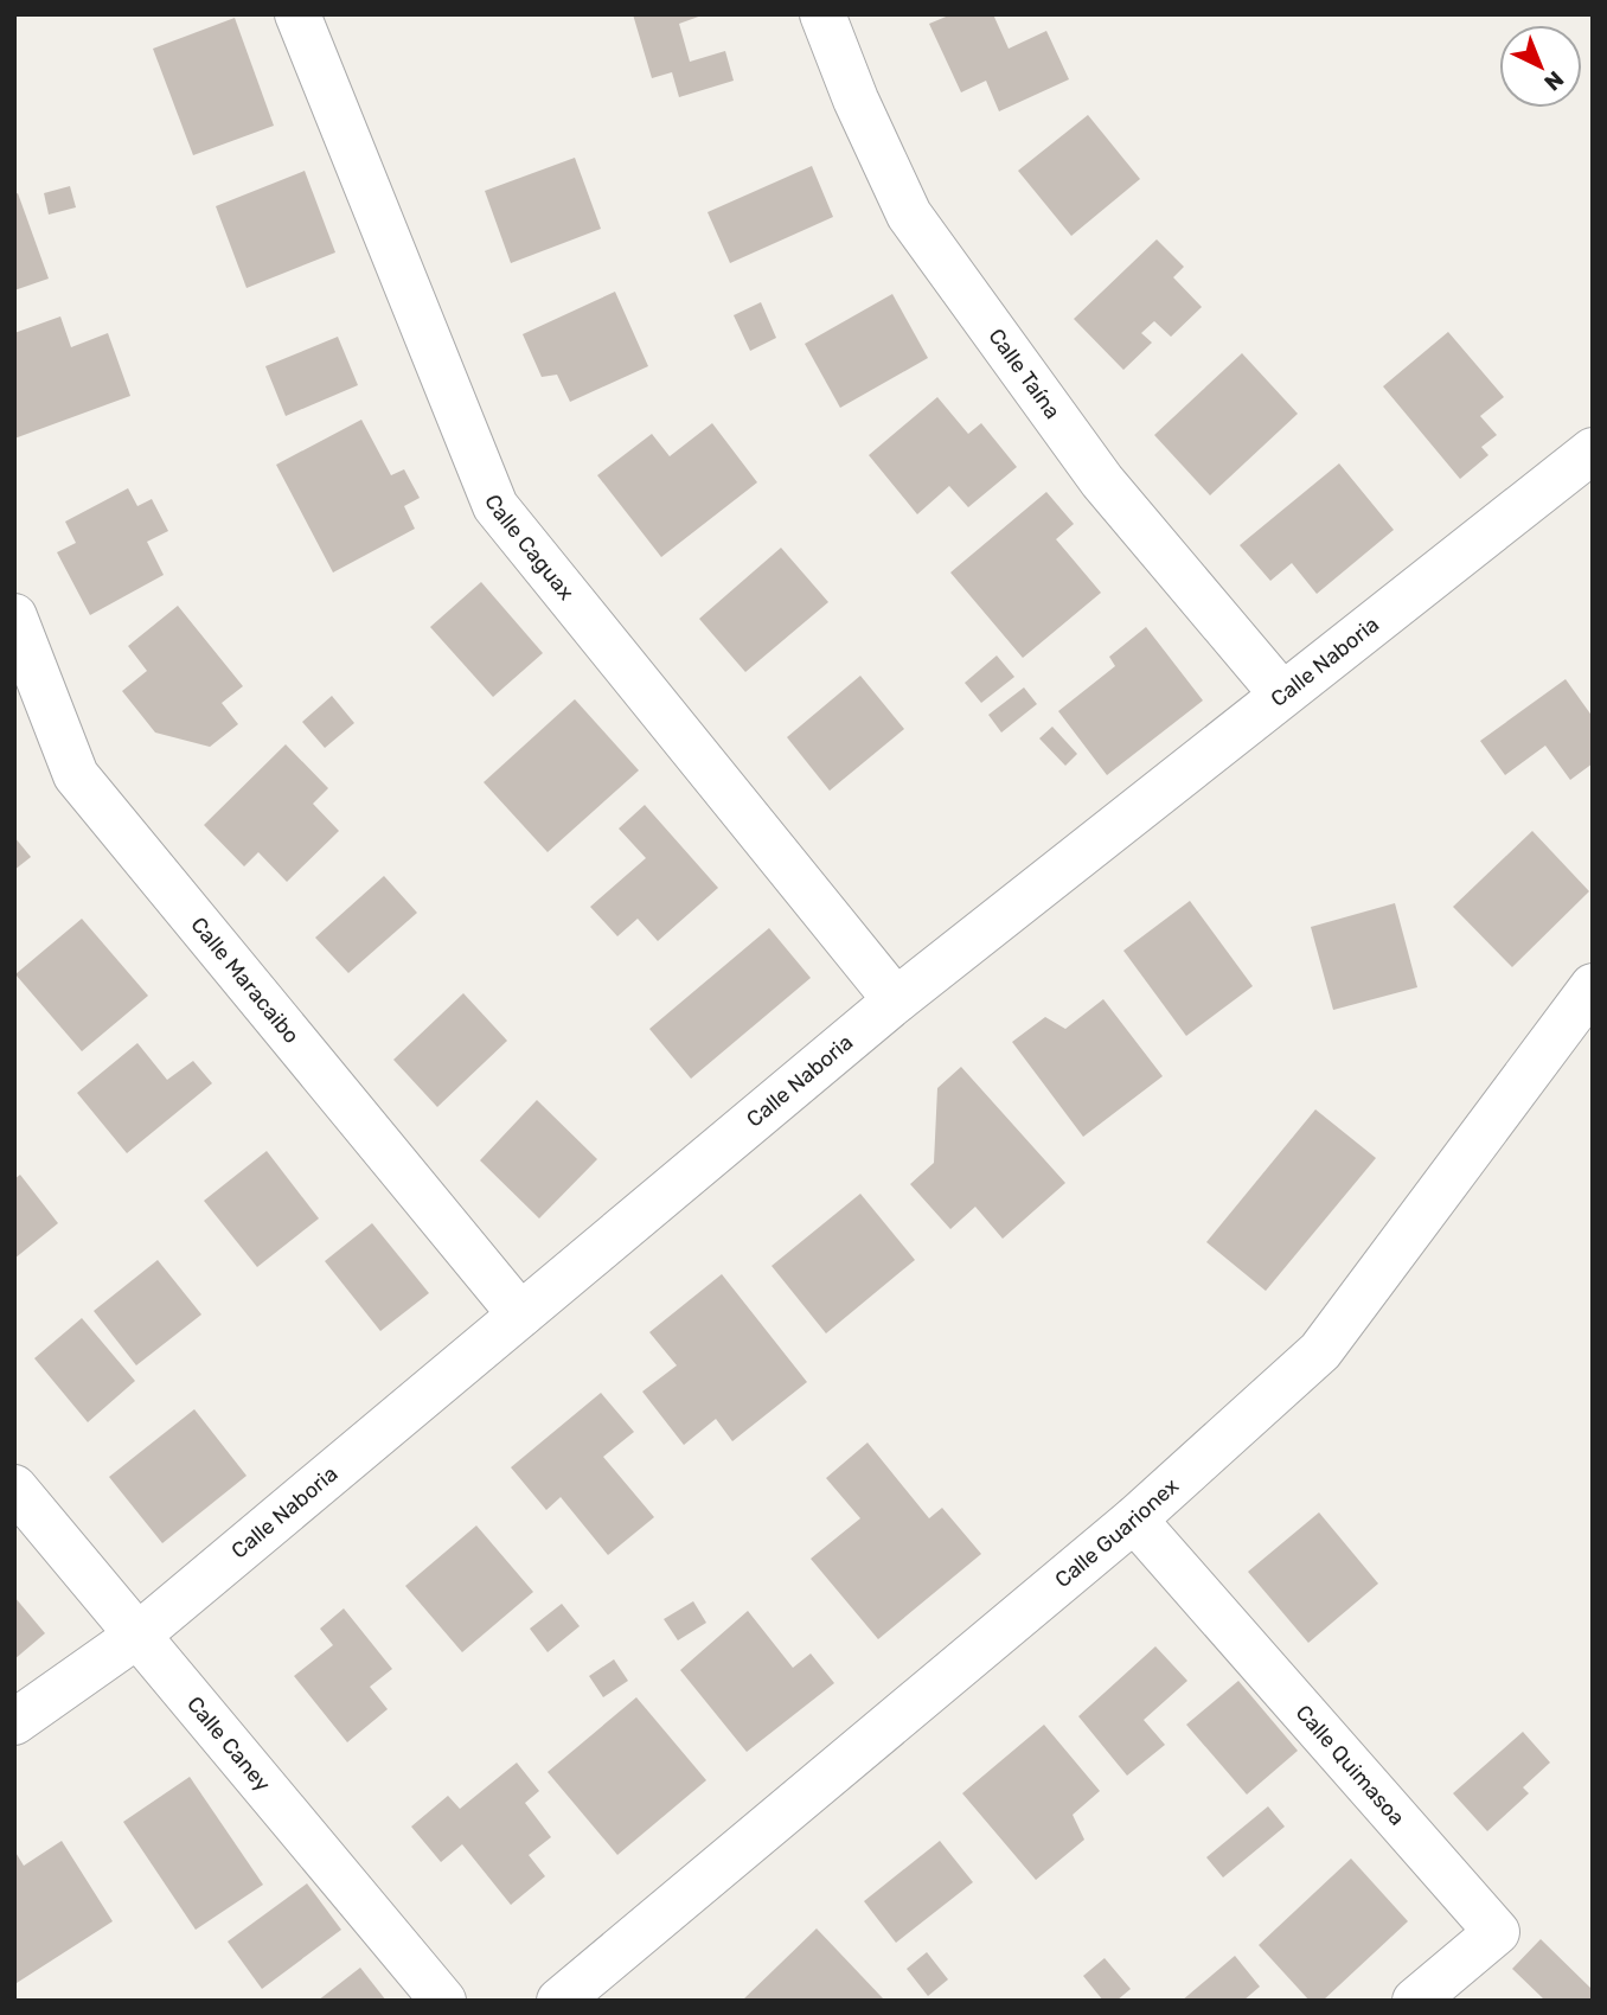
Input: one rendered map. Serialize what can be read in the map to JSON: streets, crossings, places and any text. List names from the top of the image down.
{
  "streets": {
    "street": [
      "Calle Taína",
      "Calle Caguax",
      "Calle Naboria",
      "Calle Maracaibo",
      "Calle Guarionex",
      "Calle Caney",
      "Calle Quimasoa"
    ]
  },
  "crossings": [
    ["Calle Taína", "Calle Naboria"],
    ["Calle Caguax", "Calle Naboria"],
    ["Calle Naboria", "Calle Maracaibo"],
    ["Calle Naboria", "Calle Caney"],
    ["Calle Guarionex", "Calle Quimasoa"]
  ],
  "north": "bottom right"
}
